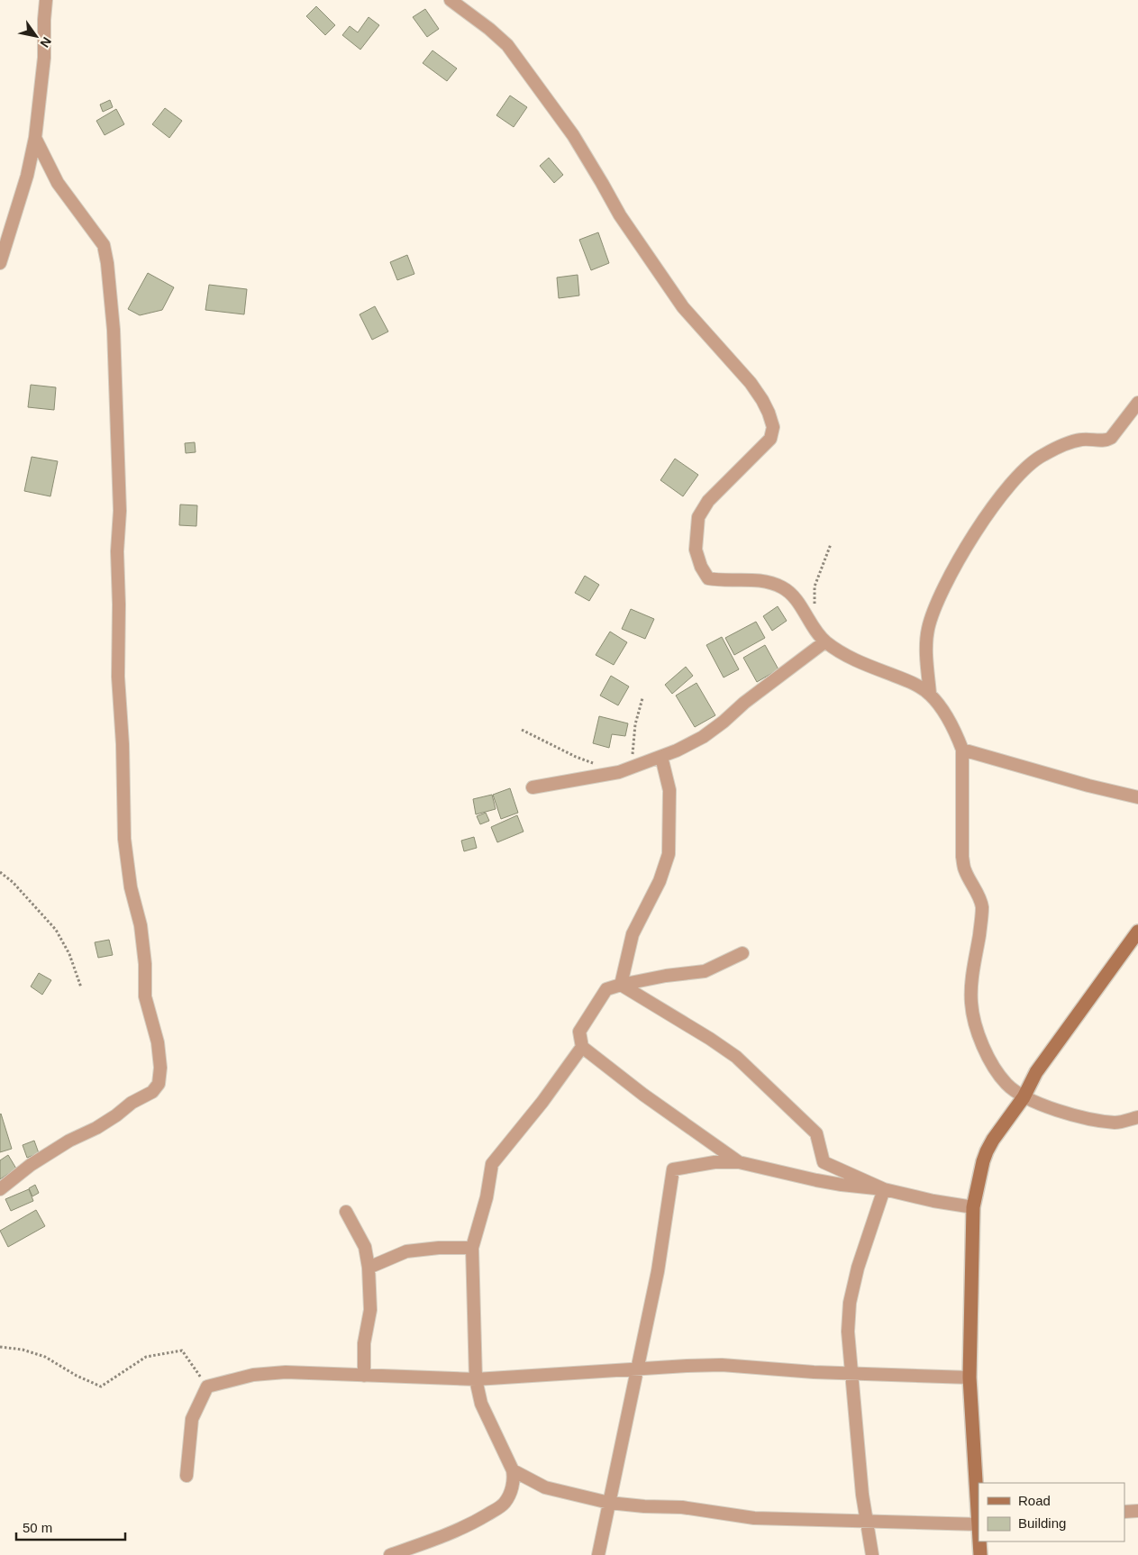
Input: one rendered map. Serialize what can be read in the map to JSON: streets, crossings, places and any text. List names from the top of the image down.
{
  "legend": ["Road", "Building"],
  "scale_bar": "50 m",
  "north": "bottom right"
}
